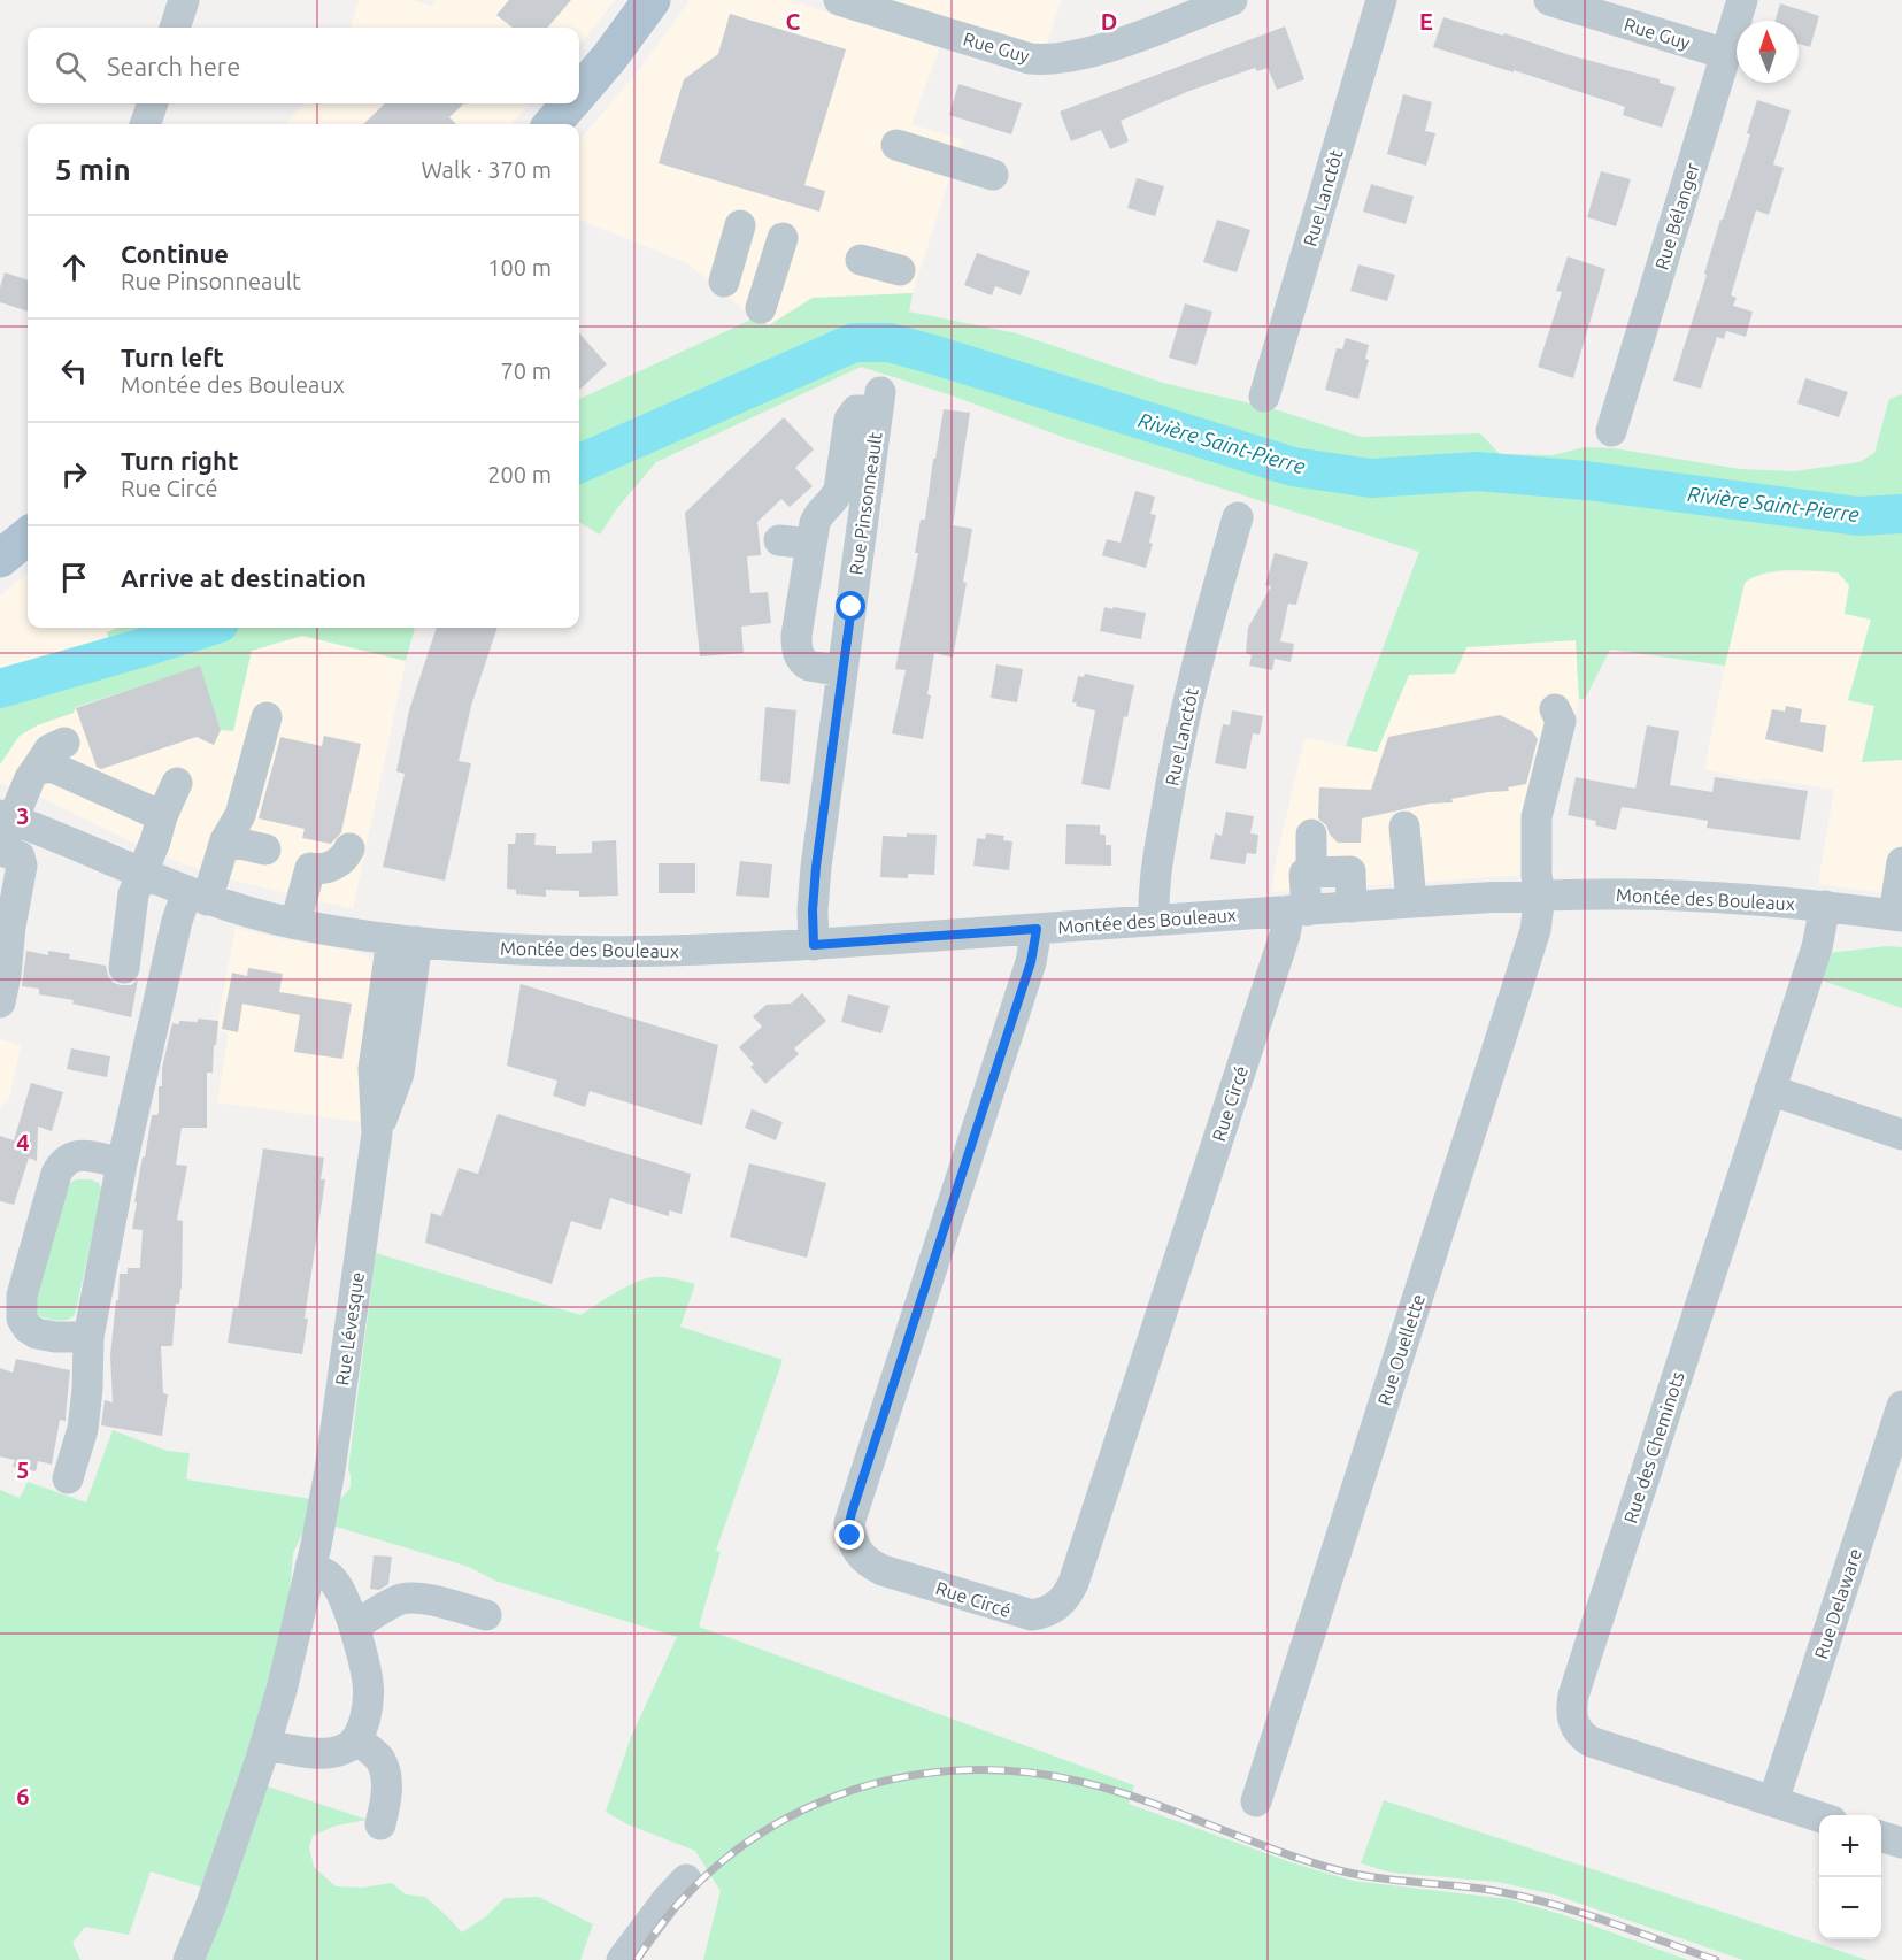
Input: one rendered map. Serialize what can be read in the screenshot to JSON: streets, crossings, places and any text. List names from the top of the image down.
{
  "streets": {
    "street": [
      "Rue Guy",
      "Rue Lanctôt",
      "Rue Bélanger",
      "Rue Pinsonneault",
      "Montée des Bouleaux",
      "Rue Circé",
      "Rue Lévesque",
      "Rue Ouellette",
      "Rue des Cheminots",
      "Rue Delaware"
    ]
  },
  "crossings": [
    ["Rue Guy", "Rue Bélanger"],
    ["Rue Lanctôt", "Montée des Bouleaux"],
    ["Rue Pinsonneault", "Montée des Bouleaux"],
    ["Montée des Bouleaux", "Rue Circé"],
    ["Montée des Bouleaux", "Rue Lévesque"],
    ["Montée des Bouleaux", "Rue Ouellette"],
    ["Montée des Bouleaux", "Rue des Cheminots"],
    ["Rue des Cheminots", "Rue Delaware"]
  ],
  "water": ["Rivière Saint-Pierre"],
  "north": "top",
  "page": {
    "search": "Search here",
    "heading": ["5 min", "Walk · 370 m"],
    "list": [
      ["Continue", "Rue Pinsonneault", "100 m"],
      ["Turn left", "Montée des Bouleaux", "70 m"],
      ["Turn right", "Rue Circé", "200 m"],
      "Arrive at destination"
    ],
    "map_buttons": ["+", "−"]
  },
  "grid": {
    "columns": ["C", "D", "E"],
    "rows": [
      "3",
      "4",
      "5",
      "6"
    ]
  }
}
